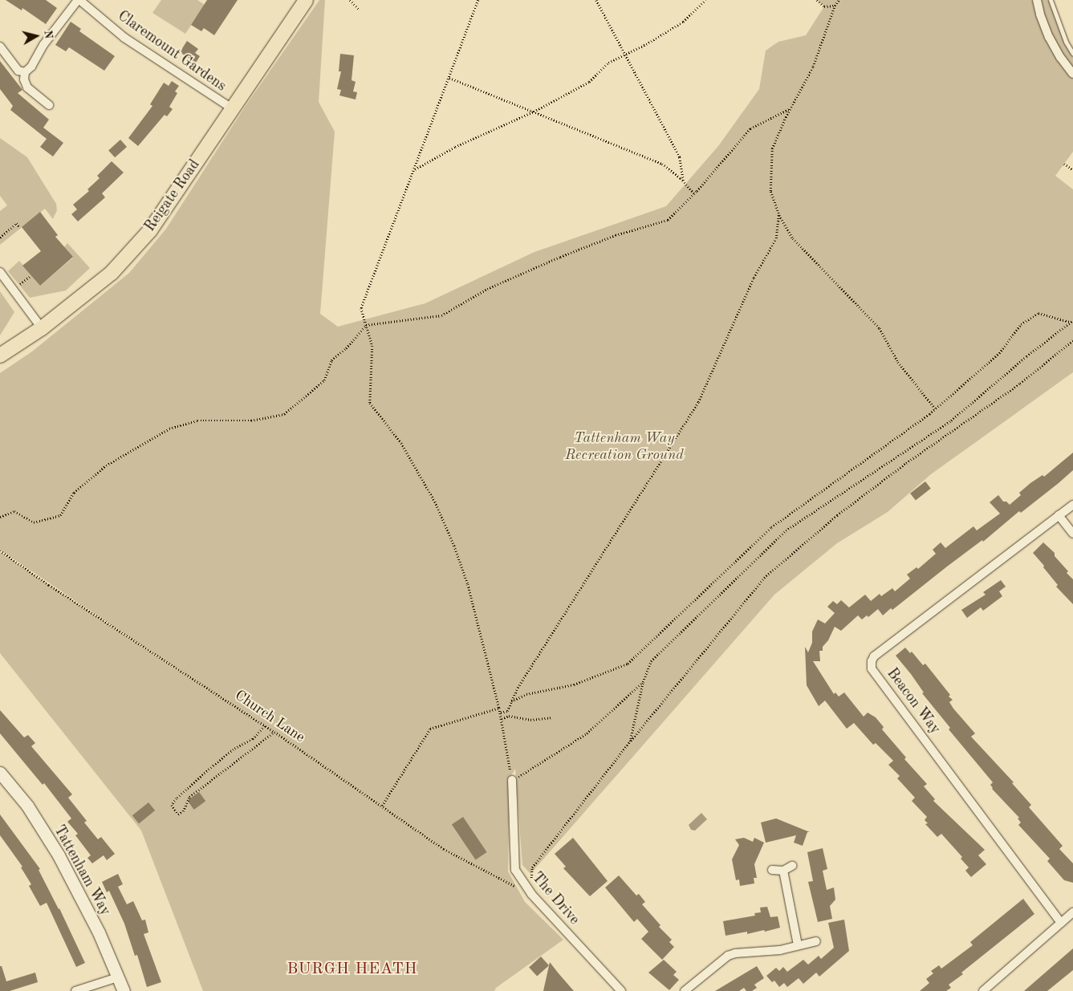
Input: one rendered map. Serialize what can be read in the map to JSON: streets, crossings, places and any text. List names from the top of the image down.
{
  "streets": {
    "highway": ["Reigate Road"],
    "main road": ["Tattenham Way"],
    "street": ["Claremount Gardens", "Beacon Way", "The Drive"],
    "path": ["Church Lane"]
  },
  "crossings": [
    ["Claremount Gardens", "Reigate Road"],
    ["Church Lane", "The Drive"]
  ],
  "districts": ["BURGH HEATH"],
  "parks": ["Tattenham Way Recreation Ground"],
  "north": "right"
}
